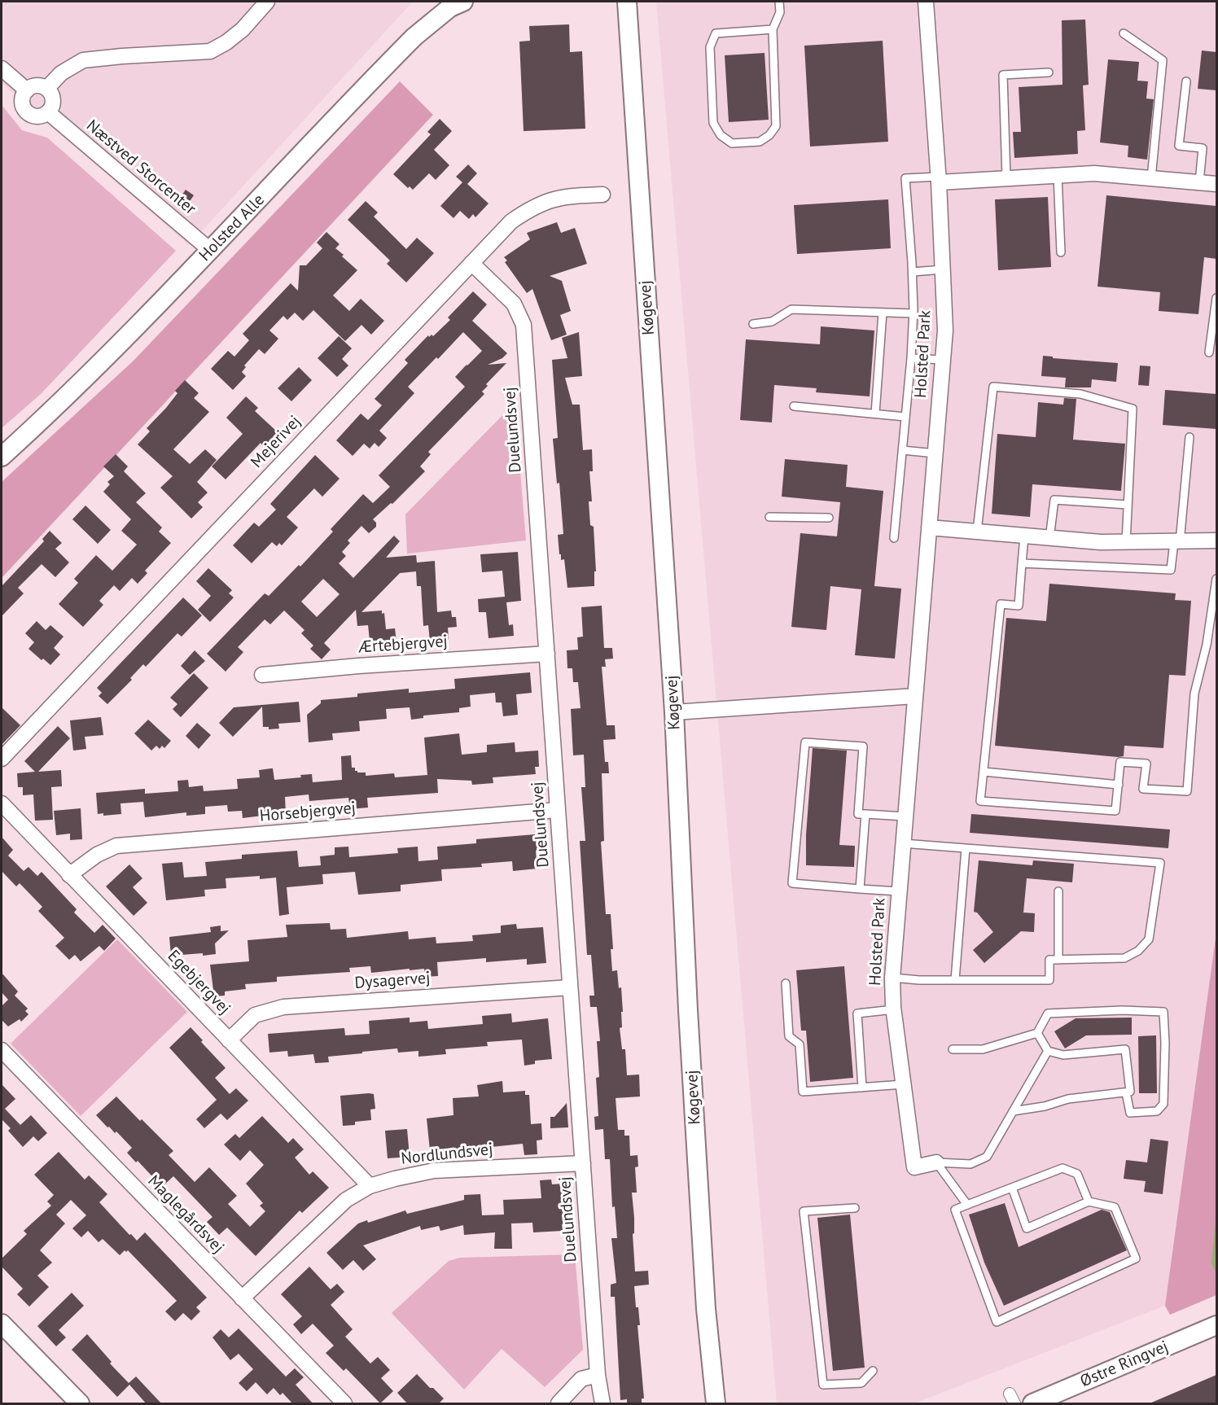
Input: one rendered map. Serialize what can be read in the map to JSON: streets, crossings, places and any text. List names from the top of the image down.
{
  "streets": {
    "street": [
      "Næstved Storcenter",
      "Holsted Alle",
      "Køgevej",
      "Holsted Park",
      "Duelundsvej",
      "Mejerivej",
      "Ærtebjergvej",
      "Horsebjergvej",
      "Dysagervej",
      "Egebjergvej",
      "Nordlundsvej",
      "Maglegårdsvej",
      "Østre Ringvej"
    ]
  },
  "crossings": [
    ["Næstved Storcenter", "Holsted Alle"],
    ["Duelundsvej", "Mejerivej"],
    ["Duelundsvej", "Ærtebjergvej"],
    ["Duelundsvej", "Horsebjergvej"],
    ["Duelundsvej", "Dysagervej"],
    ["Duelundsvej", "Nordlundsvej"],
    ["Horsebjergvej", "Egebjergvej"],
    ["Dysagervej", "Egebjergvej"],
    ["Egebjergvej", "Nordlundsvej"],
    ["Nordlundsvej", "Maglegårdsvej"]
  ]
}
